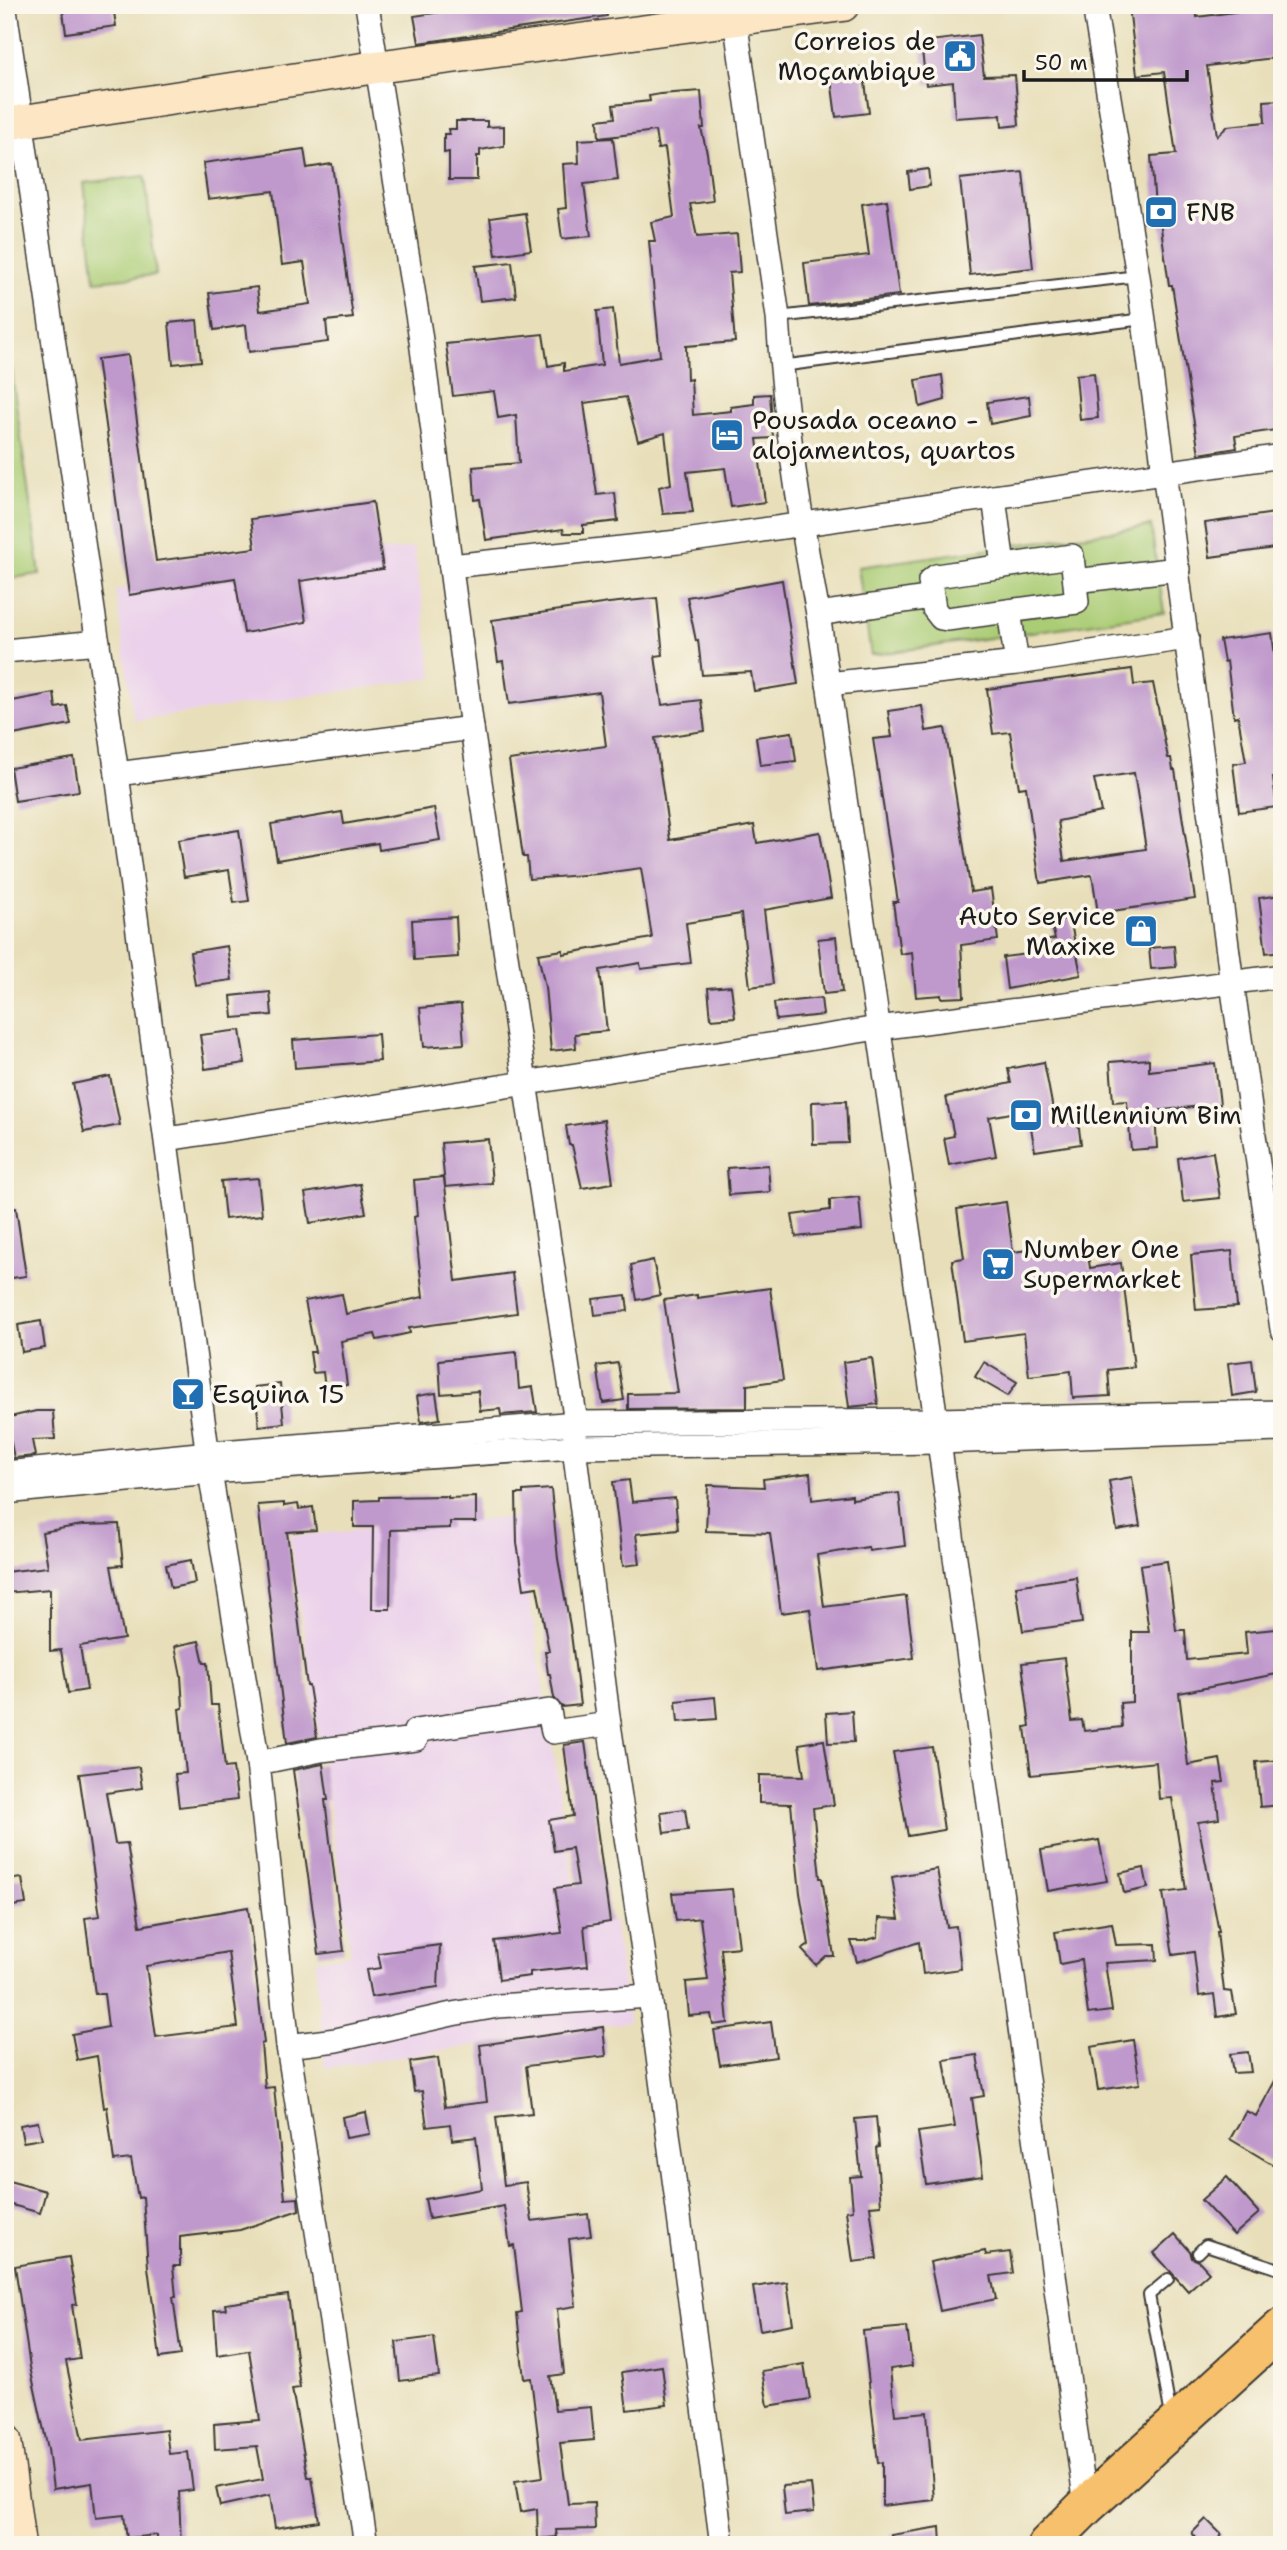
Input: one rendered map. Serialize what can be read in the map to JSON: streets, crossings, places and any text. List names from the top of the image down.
{
  "places": {
    "public building": ["Correios de Moçambique"],
    "bank": ["FNB", "Millennium Bim"],
    "hotel": ["Pousada oceano - alojamentos, quartos"],
    "shop": ["Auto Service Maxixe"],
    "supermarket": ["Number One Supermarket"],
    "bar": ["Esquina 15"]
  },
  "scale_bar": "50 m"
}
